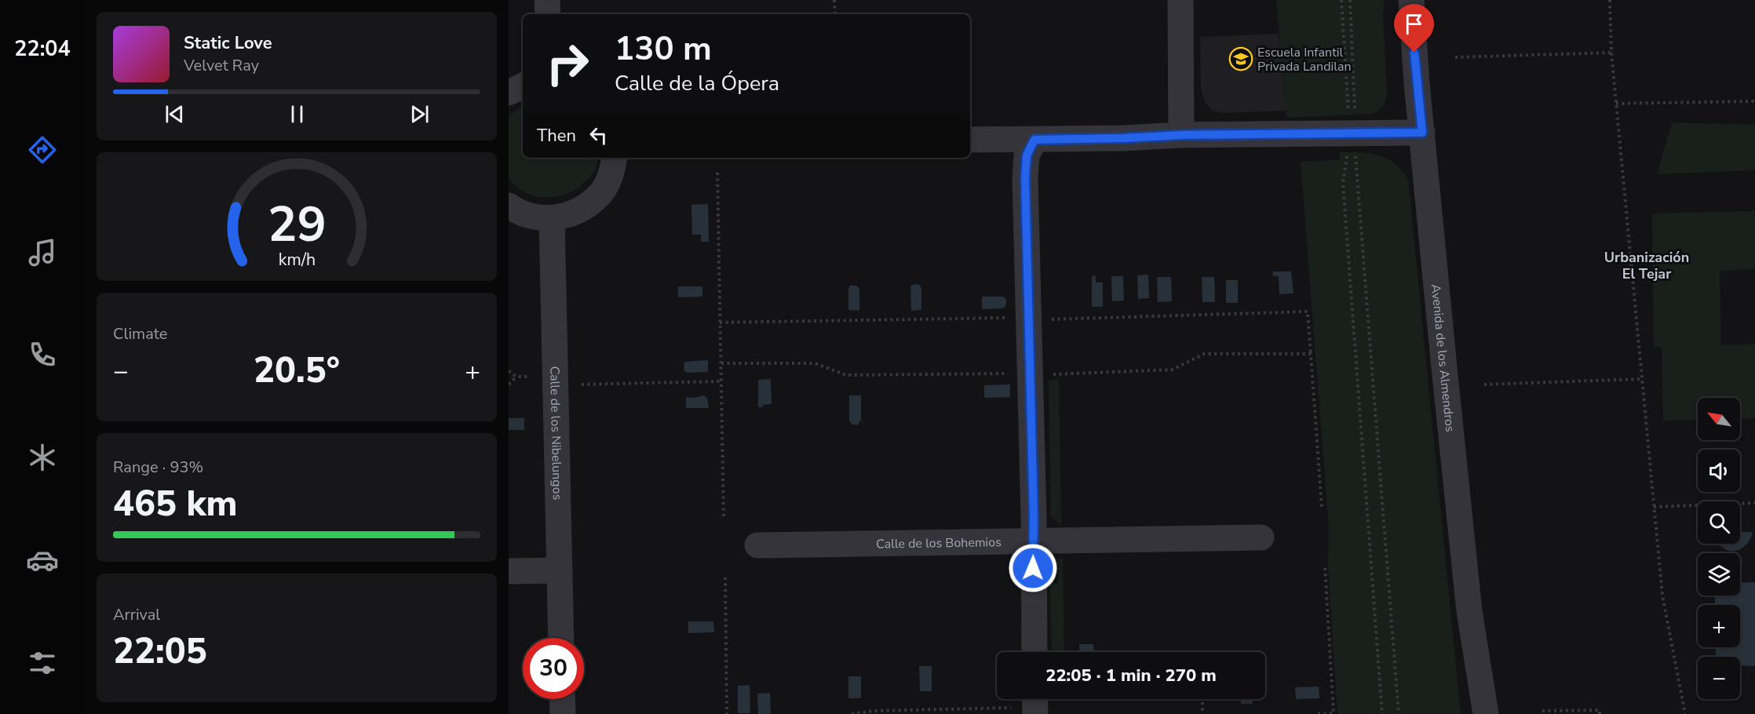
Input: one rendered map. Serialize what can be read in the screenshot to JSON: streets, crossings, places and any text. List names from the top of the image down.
{
  "streets": {
    "street": ["Avenida de los Almendros", "Calle de los Nibelungos", "Calle de los Bohemios"]
  },
  "districts": ["Urbanización El Tejar"],
  "places": {
    "school or university": ["Escuela Infantil Privada Landilan"]
  },
  "north": "top left",
  "page": {
    "tabs": "22:04",
    "turn": ["130 m", "Calle de la Ópera"],
    "song": ["Static Love", "Velvet Ray"],
    "then": "Then",
    "tile": [
      "Climate",
      ["Range · 93%", "465 km"],
      ["Arrival", "22:05"]
    ],
    "heat": ["−", "20.5°", "+"],
    "map_buttons": ["+", "−"],
    "limit": "30",
    "trip": "22:05 · 1 min · 270 m",
    "gauge": ["29", "km/h"]
  }
}
